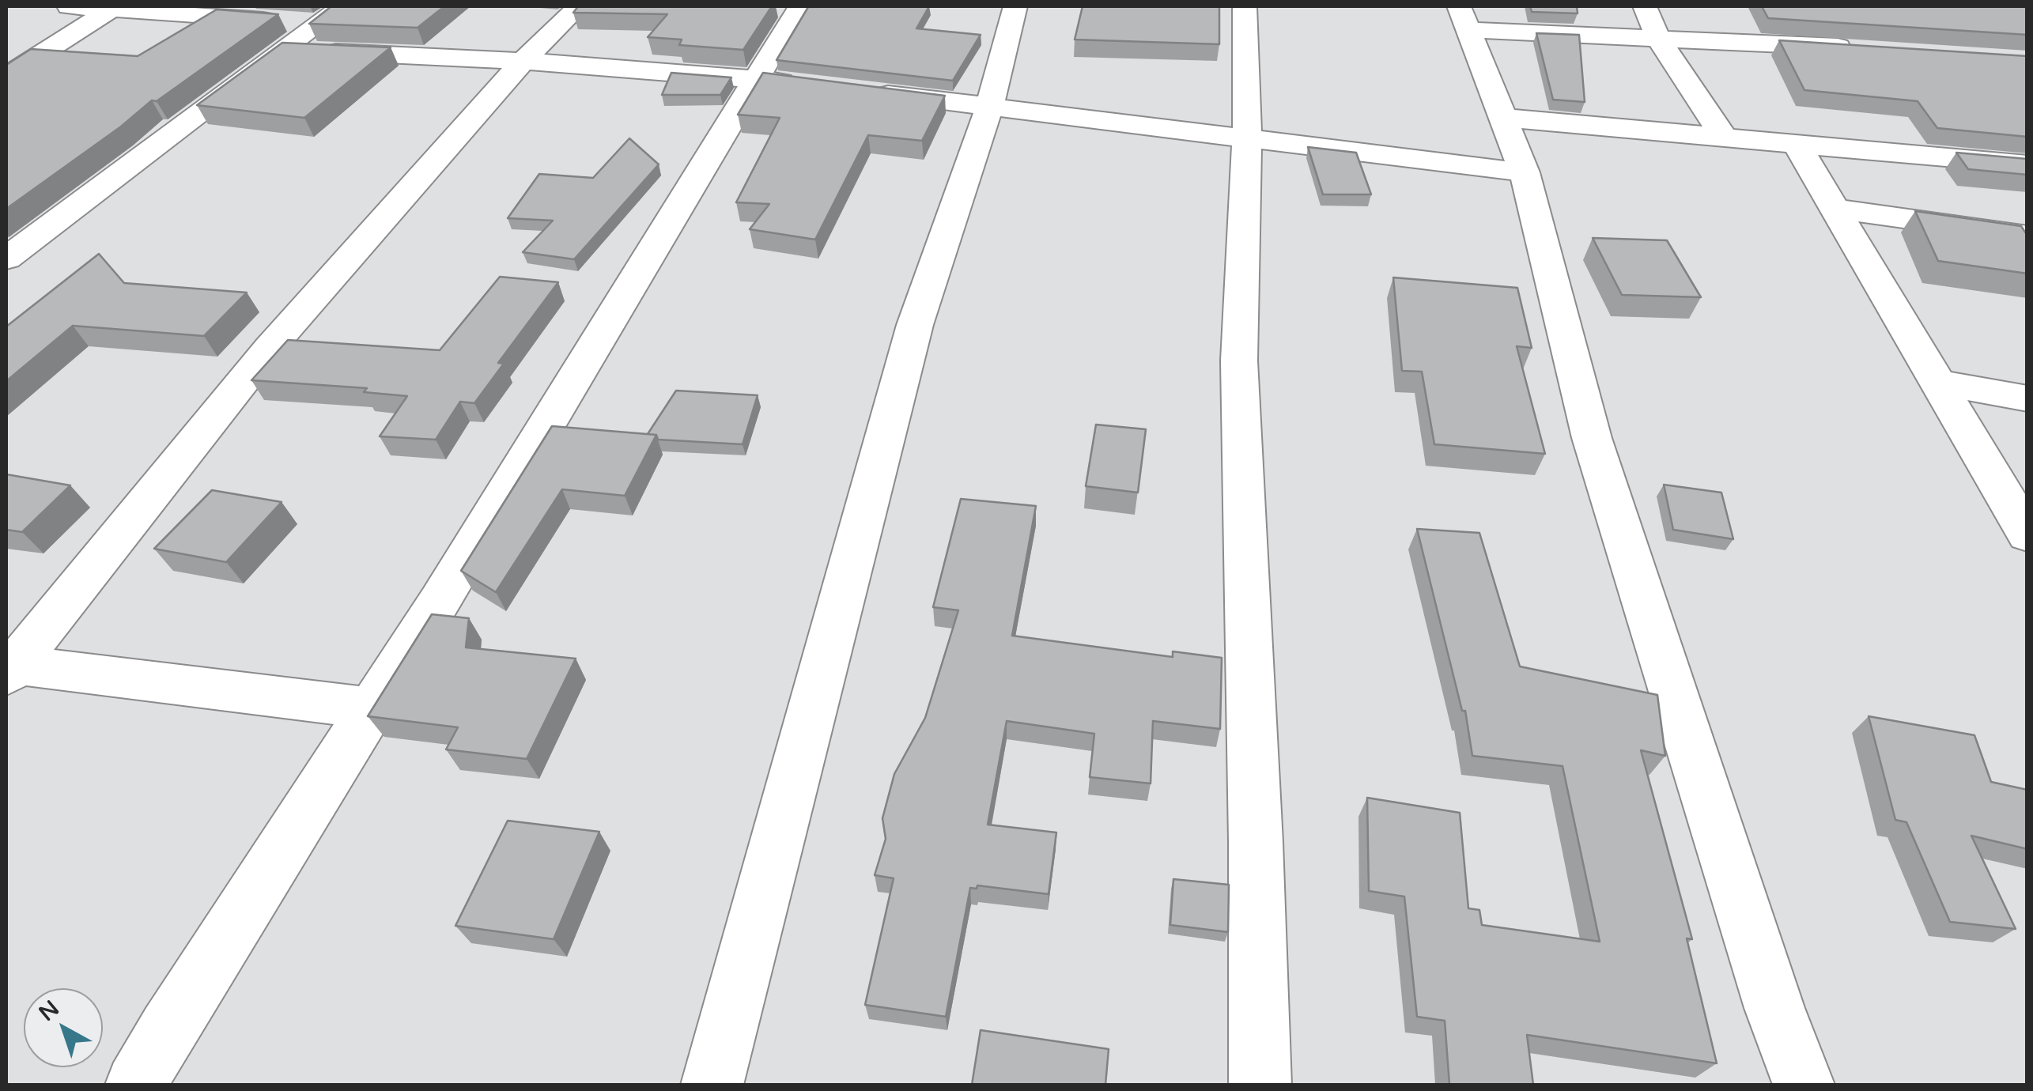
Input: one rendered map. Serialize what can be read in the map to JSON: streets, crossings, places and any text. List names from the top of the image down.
{
  "north": "top left"
}
